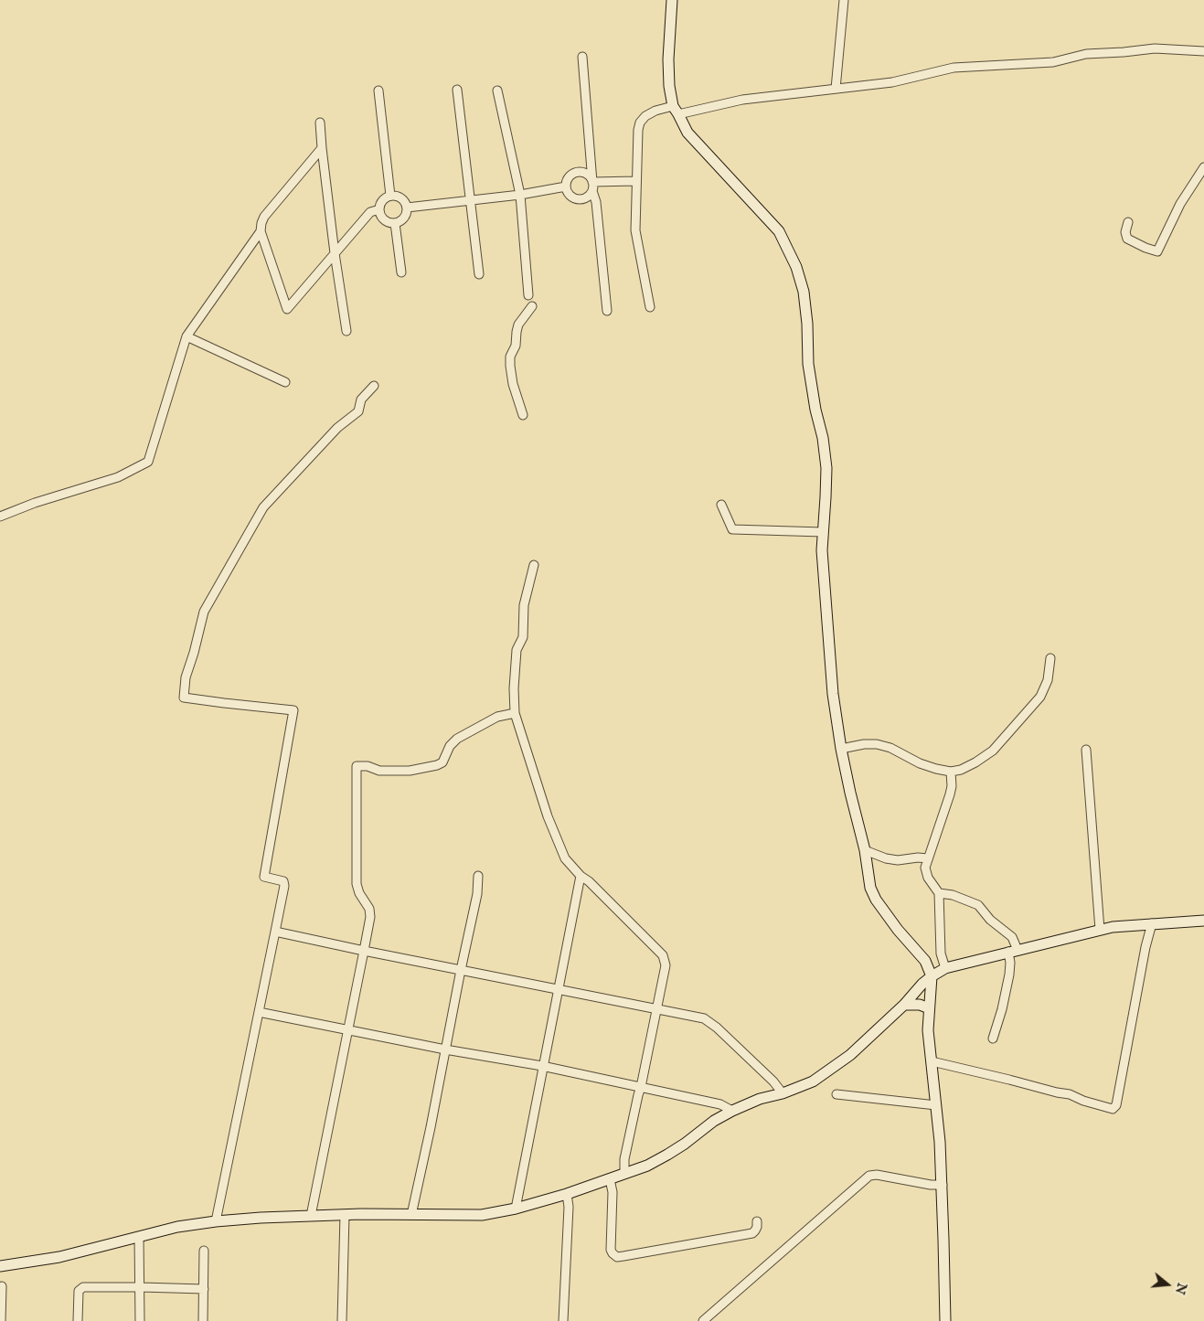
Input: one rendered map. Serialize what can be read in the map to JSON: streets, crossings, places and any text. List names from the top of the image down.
{
  "north": "right"
}
